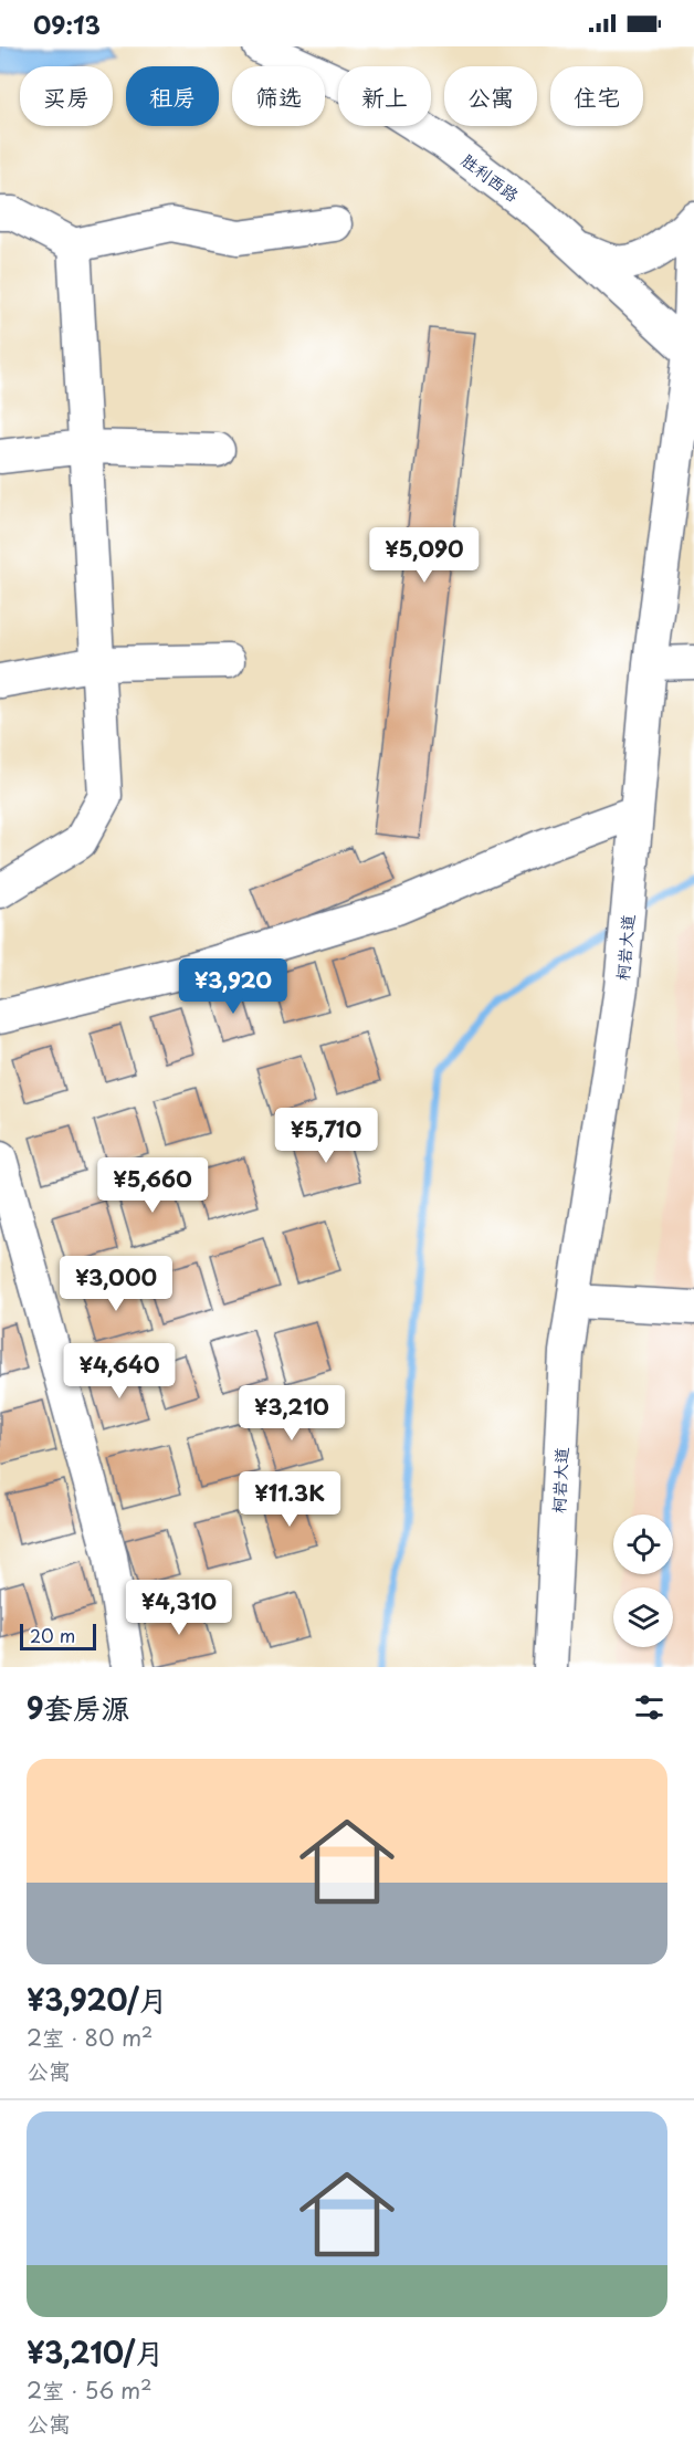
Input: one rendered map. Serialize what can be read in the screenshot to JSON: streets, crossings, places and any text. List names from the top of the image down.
{
  "streets": {
    "street": ["胜利西路", "柯岩大道"]
  },
  "crossings": [
    ["胜利西路", "柯岩大道"]
  ],
  "scale_bar": "20 m",
  "page": {
    "status": "09:13",
    "chip": [
      "买房",
      "租房",
      "筛选",
      "新上",
      "公寓",
      "住宅"
    ],
    "price": [
      "¥5,090",
      "¥3,920",
      "¥5,710",
      "¥5,660",
      "¥3,000",
      "¥4,640",
      "¥3,210",
      "¥11.3K",
      "¥4,310"
    ],
    "scale": "20 m",
    "heading": "9套房源",
    "list": [
      {
        "name": "¥3,920/月",
        "note": "2室 · 80 m² · 公寓"
      },
      {
        "name": "¥3,210/月",
        "note": "2室 · 56 m² · 公寓"
      }
    ]
  }
}
